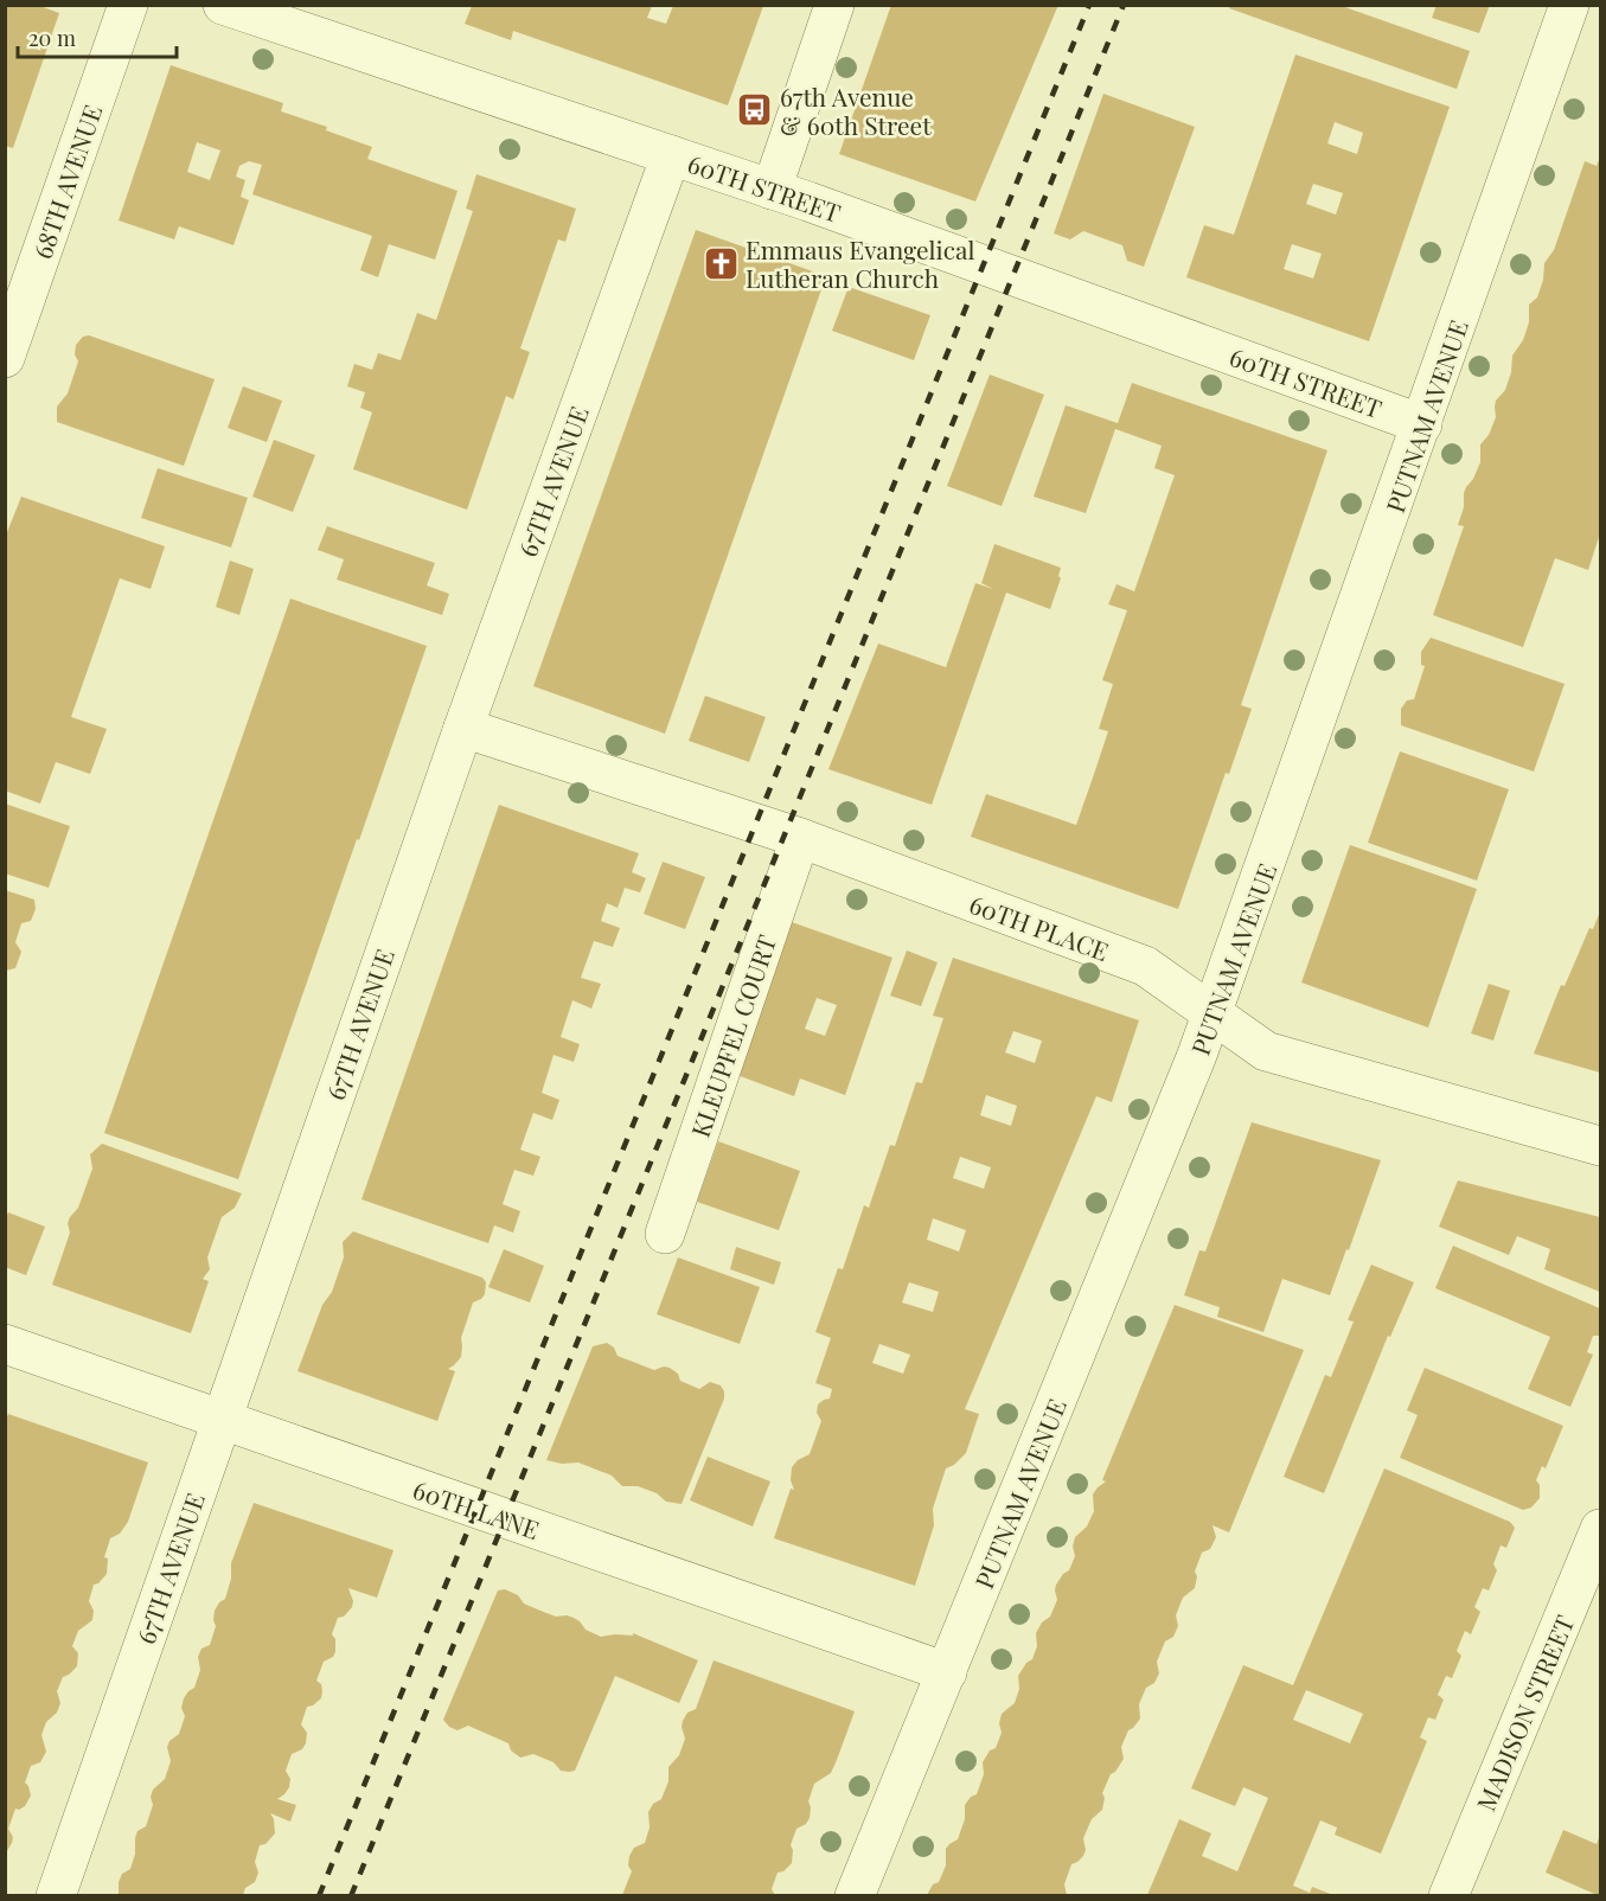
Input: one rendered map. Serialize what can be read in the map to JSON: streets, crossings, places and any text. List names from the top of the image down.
{
  "streets": {
    "street": [
      "68TH AVENUE",
      "60TH STREET",
      "PUTNAM AVENUE",
      "67TH AVENUE",
      "60TH PLACE",
      "KLEUPFEL COURT",
      "60TH LANE",
      "MADISON STREET"
    ]
  },
  "crossings": [
    ["60TH STREET", "PUTNAM AVENUE"],
    ["60TH STREET", "67TH AVENUE"],
    ["PUTNAM AVENUE", "60TH PLACE"],
    ["PUTNAM AVENUE", "60TH LANE"],
    ["67TH AVENUE", "60TH PLACE"],
    ["67TH AVENUE", "60TH LANE"],
    ["60TH PLACE", "KLEUPFEL COURT"]
  ],
  "places": {
    "bus stop": ["67th Avenue & 60th Street"],
    "church": ["Emmaus Evangelical Lutheran Church"]
  },
  "scale_bar": "20 m"
}
